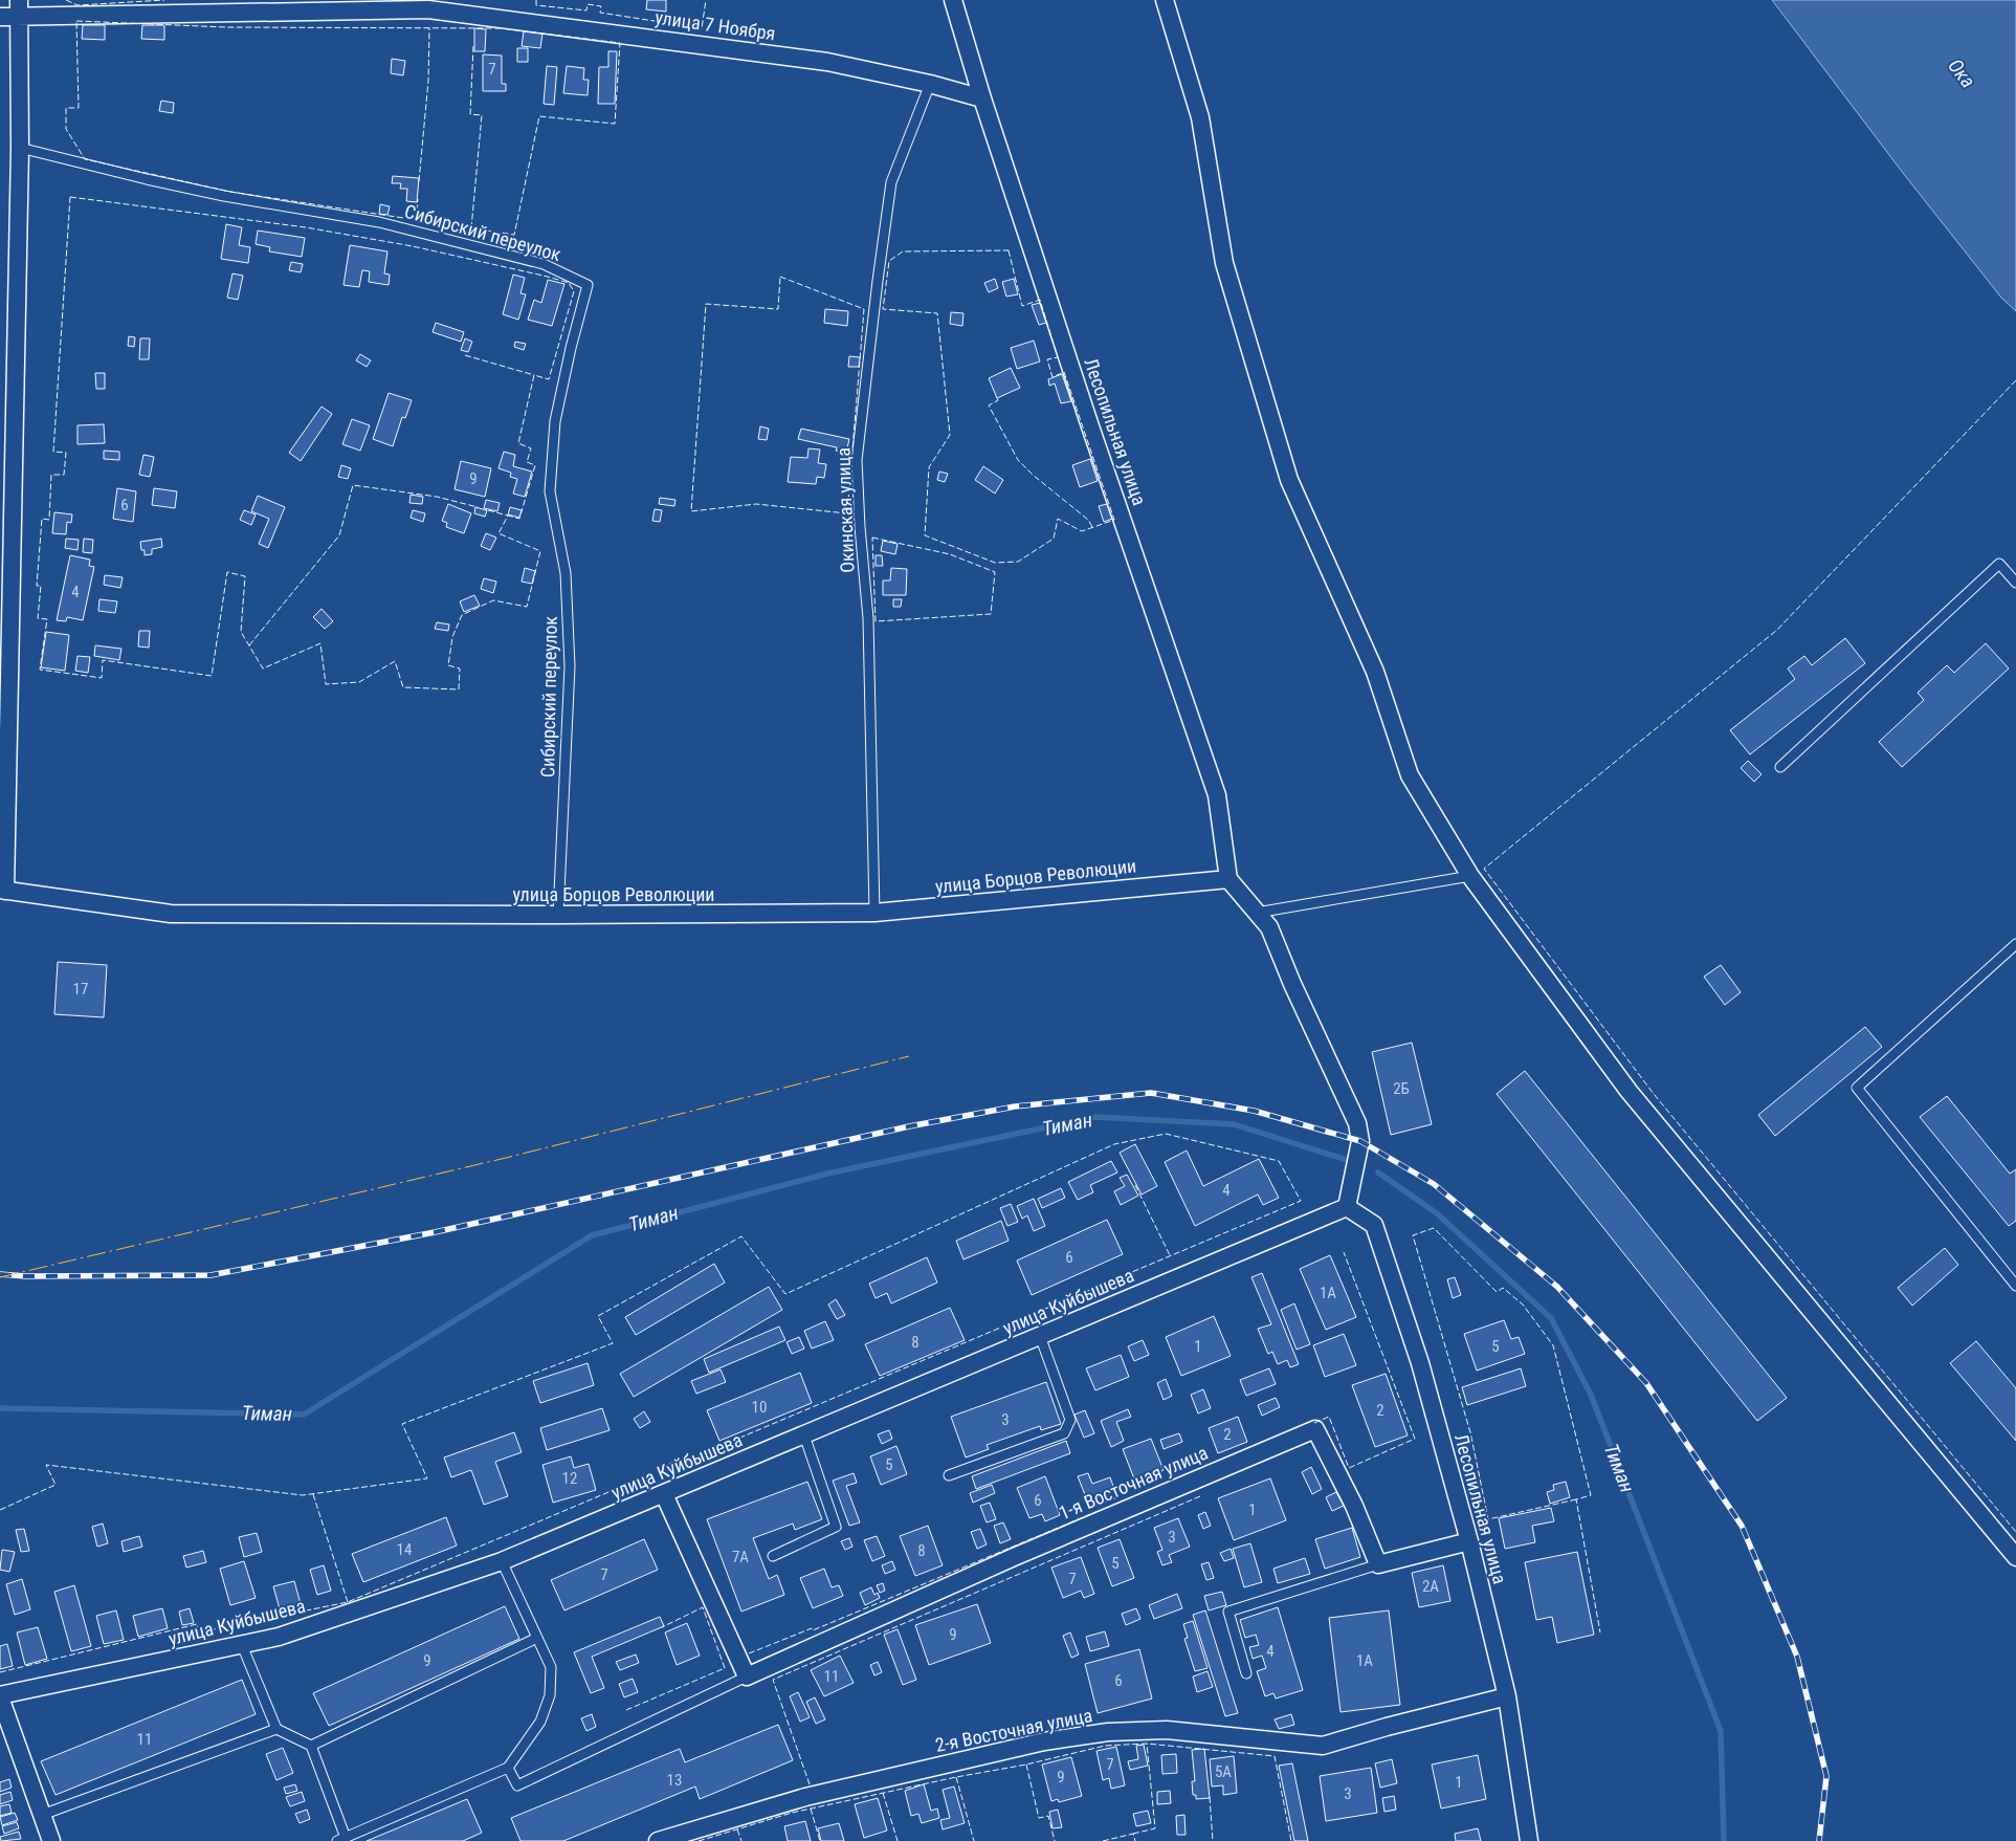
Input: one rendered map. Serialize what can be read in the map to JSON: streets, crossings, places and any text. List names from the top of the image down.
{
  "streets": {
    "street": [
      "улица 7 Ноября",
      "Лесопильная улица",
      "улица Борцов Революции",
      "улица Куйбышева",
      "1-я Восточная улица",
      "2-я Восточная улица"
    ],
    "lane": ["Сибирский переулок", "Окинская улица"]
  },
  "crossings": [
    ["улица 7 Ноября", "Лесопильная улица"],
    ["улица 7 Ноября", "Окинская улица"],
    ["Сибирский переулок", "улица Борцов Революции"],
    ["Лесопильная улица", "улица Борцов Революции"],
    ["Лесопильная улица", "улица Куйбышева"],
    ["Лесопильная улица", "2-я Восточная улица"],
    ["Окинская улица", "улица Борцов Революции"]
  ],
  "water": ["Ока", "Тиман"],
  "house_numbers": [
    "7",
    "9",
    "6",
    "4",
    "17",
    "2Б",
    "4",
    "6",
    "1А",
    "8",
    "1",
    "5",
    "10",
    "2",
    "3",
    "2",
    "5",
    "12",
    "6",
    "1",
    "3",
    "14",
    "8",
    "7А",
    "5",
    "7",
    "7",
    "2А",
    "9",
    "4",
    "9",
    "1А",
    "11",
    "6",
    "11",
    "7",
    "5А",
    "9",
    "13",
    "1",
    "3"
  ]
}
